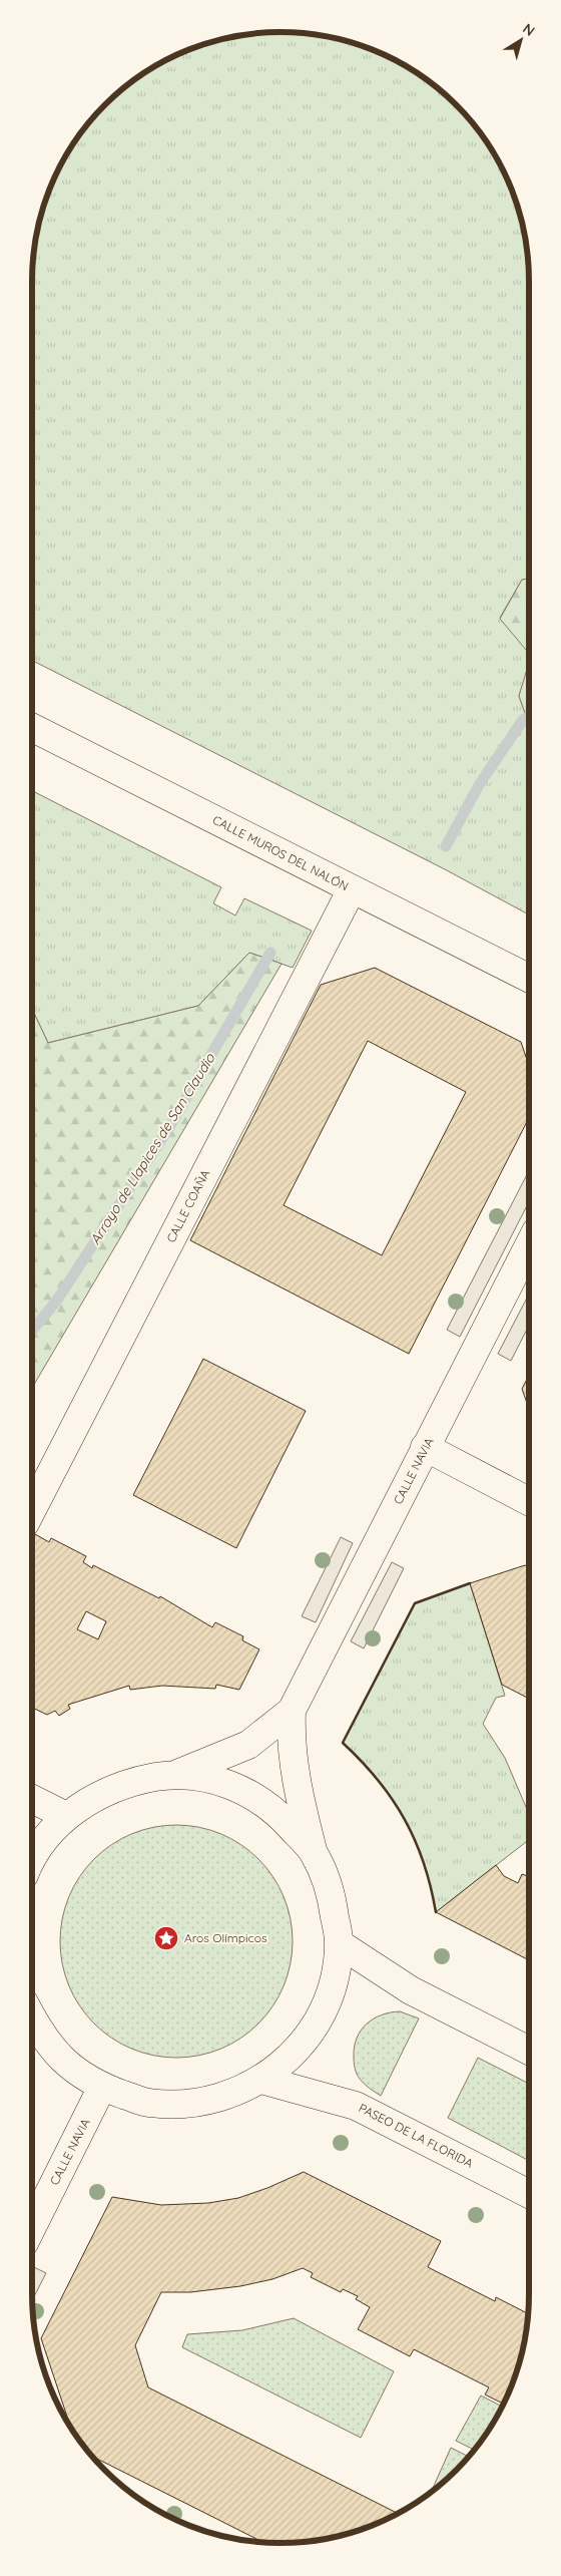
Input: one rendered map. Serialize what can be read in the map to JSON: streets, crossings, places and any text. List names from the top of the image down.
{
  "streets": {
    "street": [
      "CALLE MUROS DEL NALÓN",
      "CALLE COAÑA",
      "CALLE NAVIA",
      "PASEO DE LA FLORIDA"
    ]
  },
  "crossings": [
    ["CALLE MUROS DEL NALÓN", "CALLE COAÑA"]
  ],
  "water": ["Arroyo de Llapices de San Claudio"],
  "places": {
    "place": ["Aros Olímpicos"]
  },
  "north": "top right"
}
